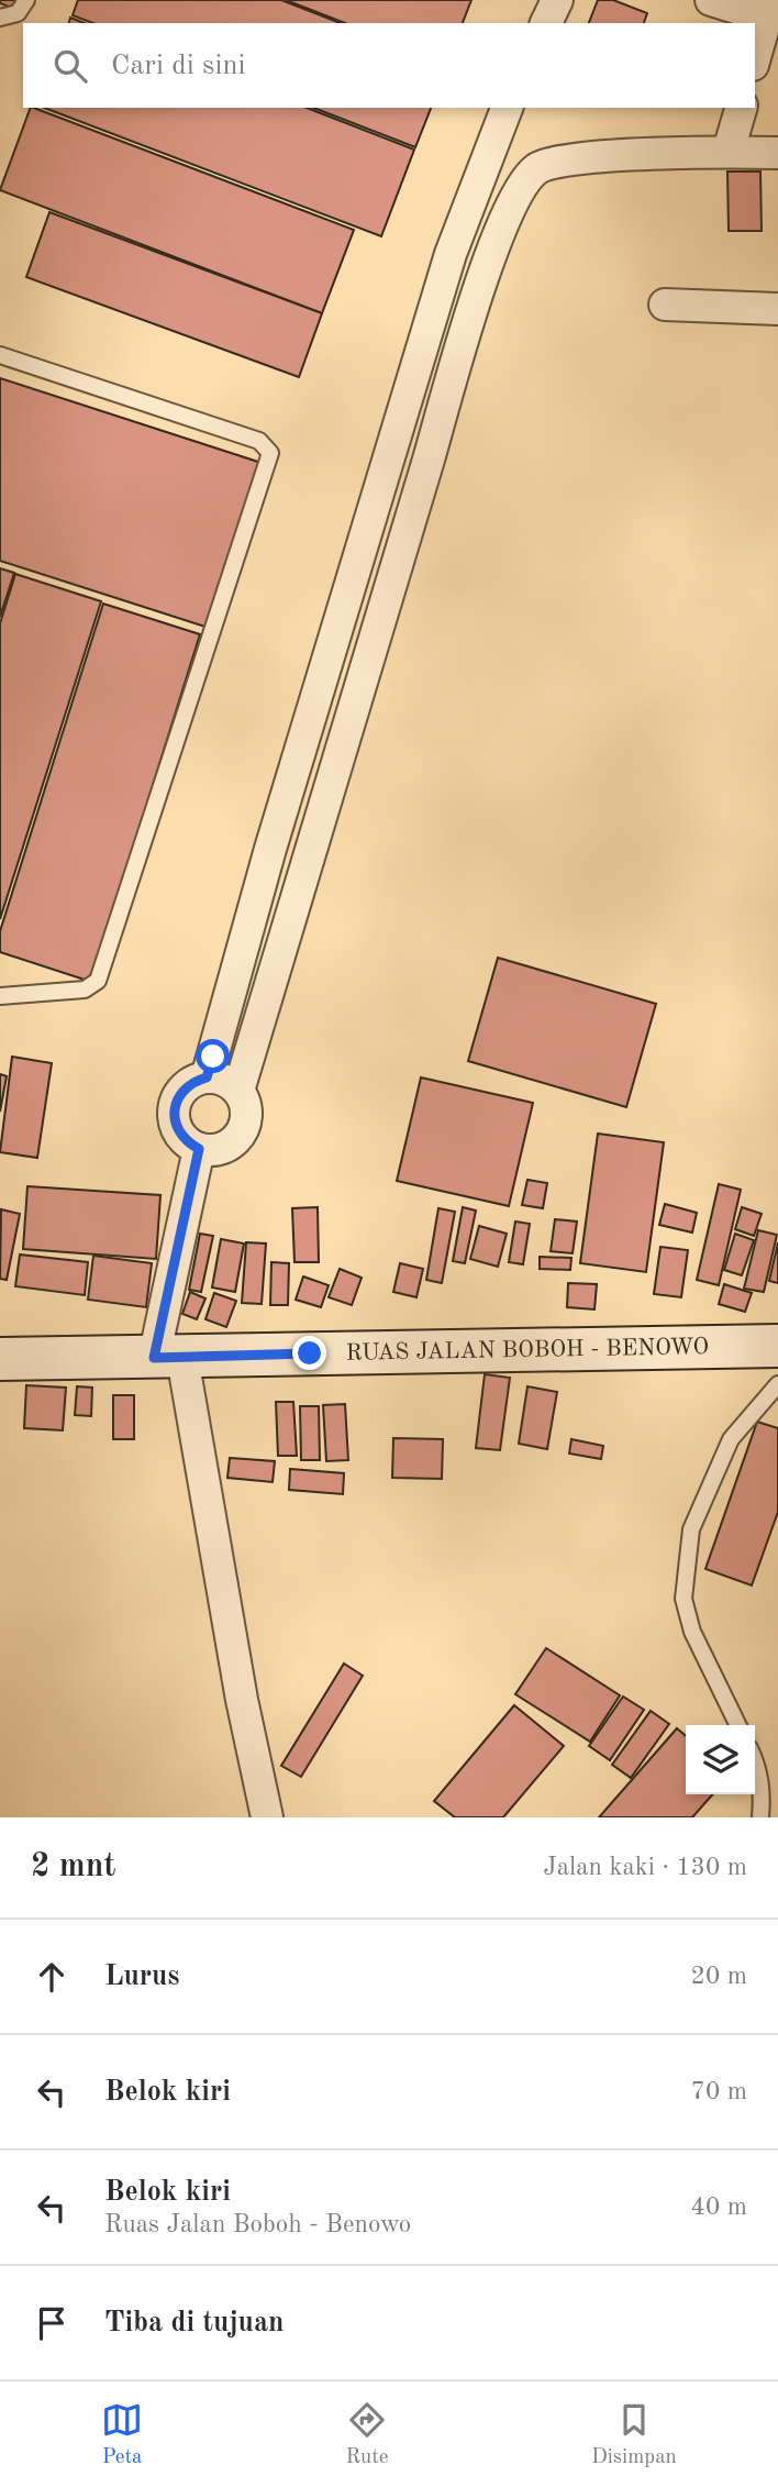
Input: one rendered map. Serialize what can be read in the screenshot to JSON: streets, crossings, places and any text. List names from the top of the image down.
{
  "streets": {
    "main road": ["RUAS JALAN BOBOH - BENOWO"]
  },
  "page": {
    "search": "Cari di sini",
    "heading": ["2 mnt", "Jalan kaki · 130 m"],
    "list": [
      ["Lurus", "20 m"],
      ["Belok kiri", "70 m"],
      ["Belok kiri", "Ruas Jalan Boboh - Benowo", "40 m"],
      "Tiba di tujuan"
    ],
    "nav": ["Peta", "Rute", "Disimpan"]
  }
}
